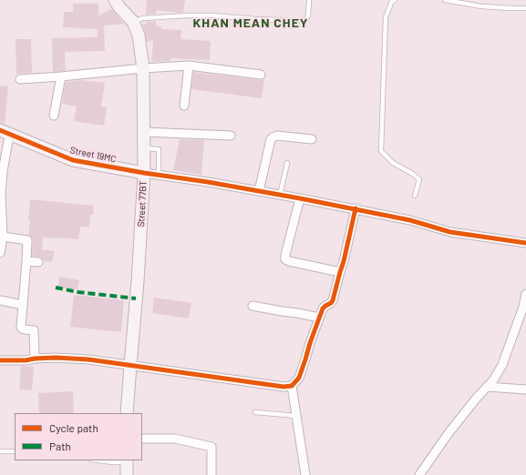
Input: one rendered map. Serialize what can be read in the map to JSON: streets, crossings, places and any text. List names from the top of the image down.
{
  "streets": {
    "street": ["Street 19MC", "Street 77BT"]
  },
  "crossings": [
    ["Street 19MC", "Street 77BT"]
  ],
  "districts": ["KHAN MEAN CHEY"],
  "legend": ["Cycle path", "Path"]
}
